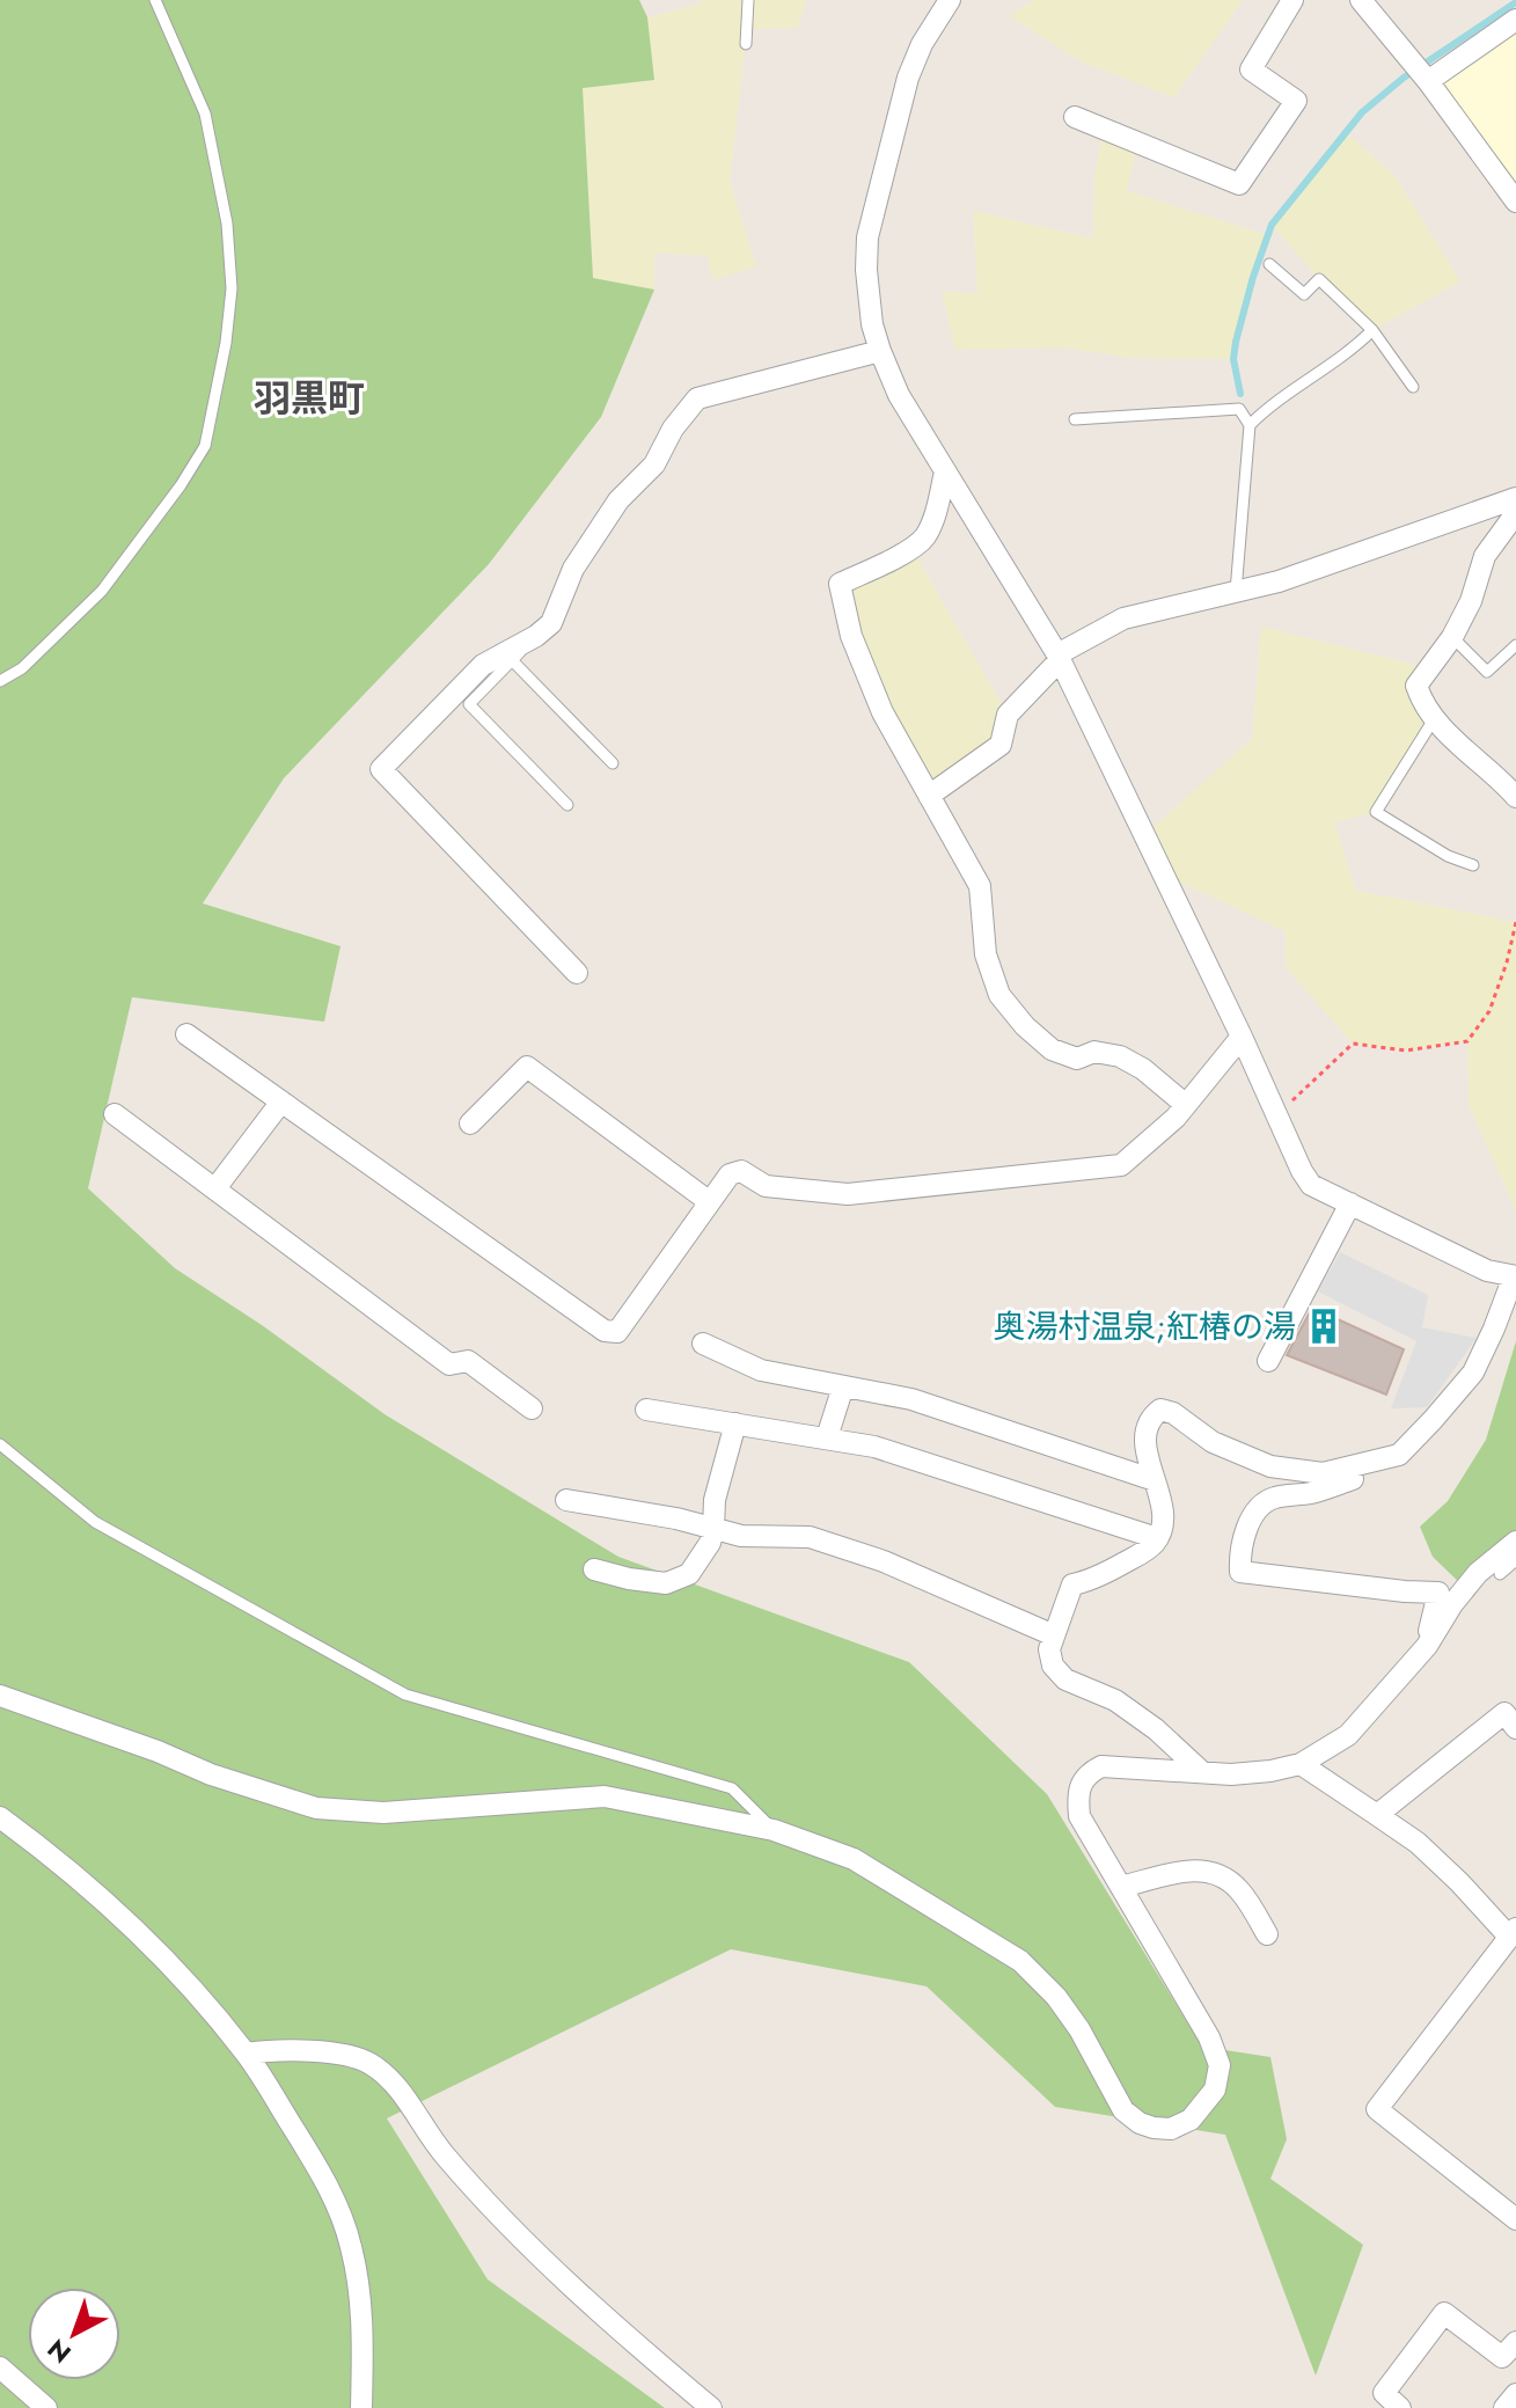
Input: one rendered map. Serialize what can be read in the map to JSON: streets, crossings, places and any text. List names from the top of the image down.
{
  "districts": ["羽黒町"],
  "places": {
    "building": ["奥湯村温泉;紅椿の湯"]
  },
  "north": "bottom left"
}
